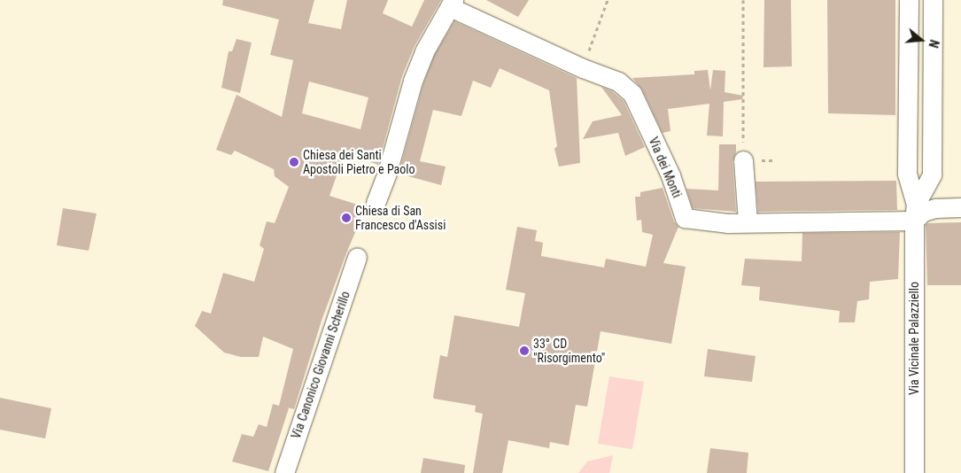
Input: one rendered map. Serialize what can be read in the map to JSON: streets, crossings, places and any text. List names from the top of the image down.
{
  "streets": {
    "street": ["Via dei Monti", "Via Vicinale Palazziello", "Via Canonico Giovanni Scherillo"]
  },
  "crossings": [
    ["Via dei Monti", "Via Vicinale Palazziello"]
  ],
  "places": ["Chiesa dei Santi Apostoli Pietro e Paolo", "Chiesa di San Francesco d'Assisi", "33° CD \"Risorgimento\""],
  "north": "right"
}
